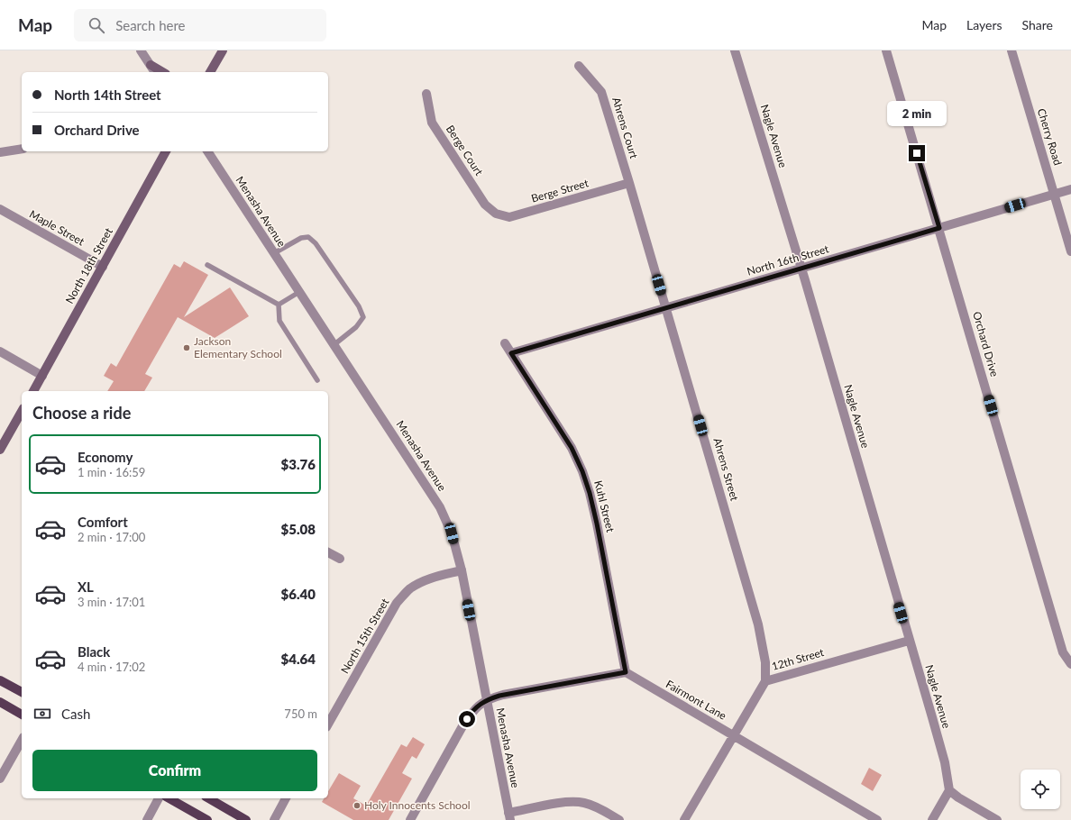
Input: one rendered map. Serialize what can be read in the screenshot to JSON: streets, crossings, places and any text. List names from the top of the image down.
{
  "streets": {
    "main road": ["North 18th Street"],
    "street": [
      "Ahrens Court",
      "Nagle Avenue",
      "Cherry Road",
      "Berge Court",
      "Berge Street",
      "Menasha Avenue",
      "Maple Street",
      "North 16th Street",
      "Orchard Drive",
      "Ahrens Street",
      "Kuhl Street",
      "North 15th Street",
      "12th Street",
      "Fairmont Lane"
    ]
  },
  "crossings": [
    ["Ahrens Court", "Berge Street"],
    ["Ahrens Court", "Ahrens Street"],
    ["Nagle Avenue", "North 16th Street"],
    ["Nagle Avenue", "12th Street"],
    ["Cherry Road", "North 16th Street"],
    ["Berge Court", "Berge Street"],
    ["Berge Street", "Ahrens Street"],
    ["Menasha Avenue", "North 15th Street"],
    ["Maple Street", "North 18th Street"],
    ["North 16th Street", "Orchard Drive"],
    ["North 16th Street", "Ahrens Street"],
    ["North 16th Street", "Kuhl Street"],
    ["Ahrens Street", "12th Street"],
    ["Kuhl Street", "Fairmont Lane"],
    ["12th Street", "Fairmont Lane"]
  ],
  "places": ["Jackson Elementary School", "Holy Innocents School"],
  "page": {
    "header": "Map",
    "search": "Search here",
    "nav": ["Map", "Layers", "Share"],
    "banner": ["North 14th Street", "Orchard Drive"],
    "bubble": "2 min",
    "heading": "Choose a ride",
    "list": [
      {
        "name": "Economy",
        "note": "1 min · 16:59",
        "value": "$3.76"
      },
      {
        "name": "Comfort",
        "note": "2 min · 17:00",
        "value": "$5.08"
      },
      {
        "name": "XL",
        "note": "3 min · 17:01",
        "value": "$6.40"
      },
      {
        "name": "Black",
        "note": "4 min · 17:02",
        "value": "$4.64"
      }
    ],
    "pay": ["Cash", "750 m"],
    "buttons": "Confirm"
  }
}
